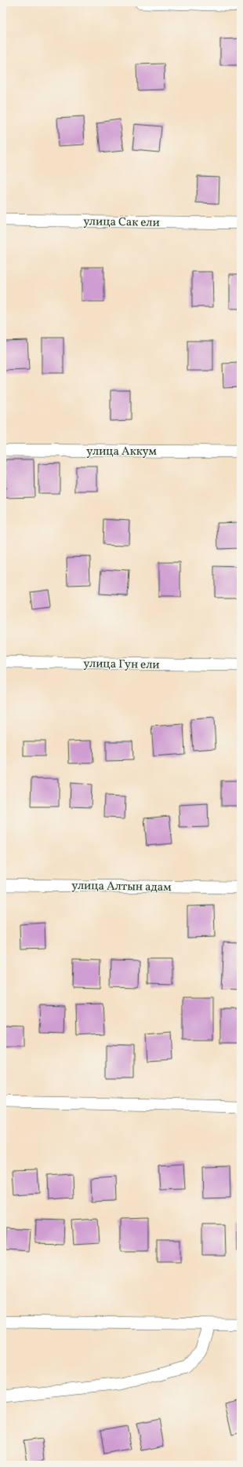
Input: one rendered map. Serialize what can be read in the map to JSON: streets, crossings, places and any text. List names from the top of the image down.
{
  "streets": {
    "street": [
      "улица Сак ели",
      "улица Аккум",
      "улица Гун ели",
      "улица Алтын адам"
    ]
  }
}
